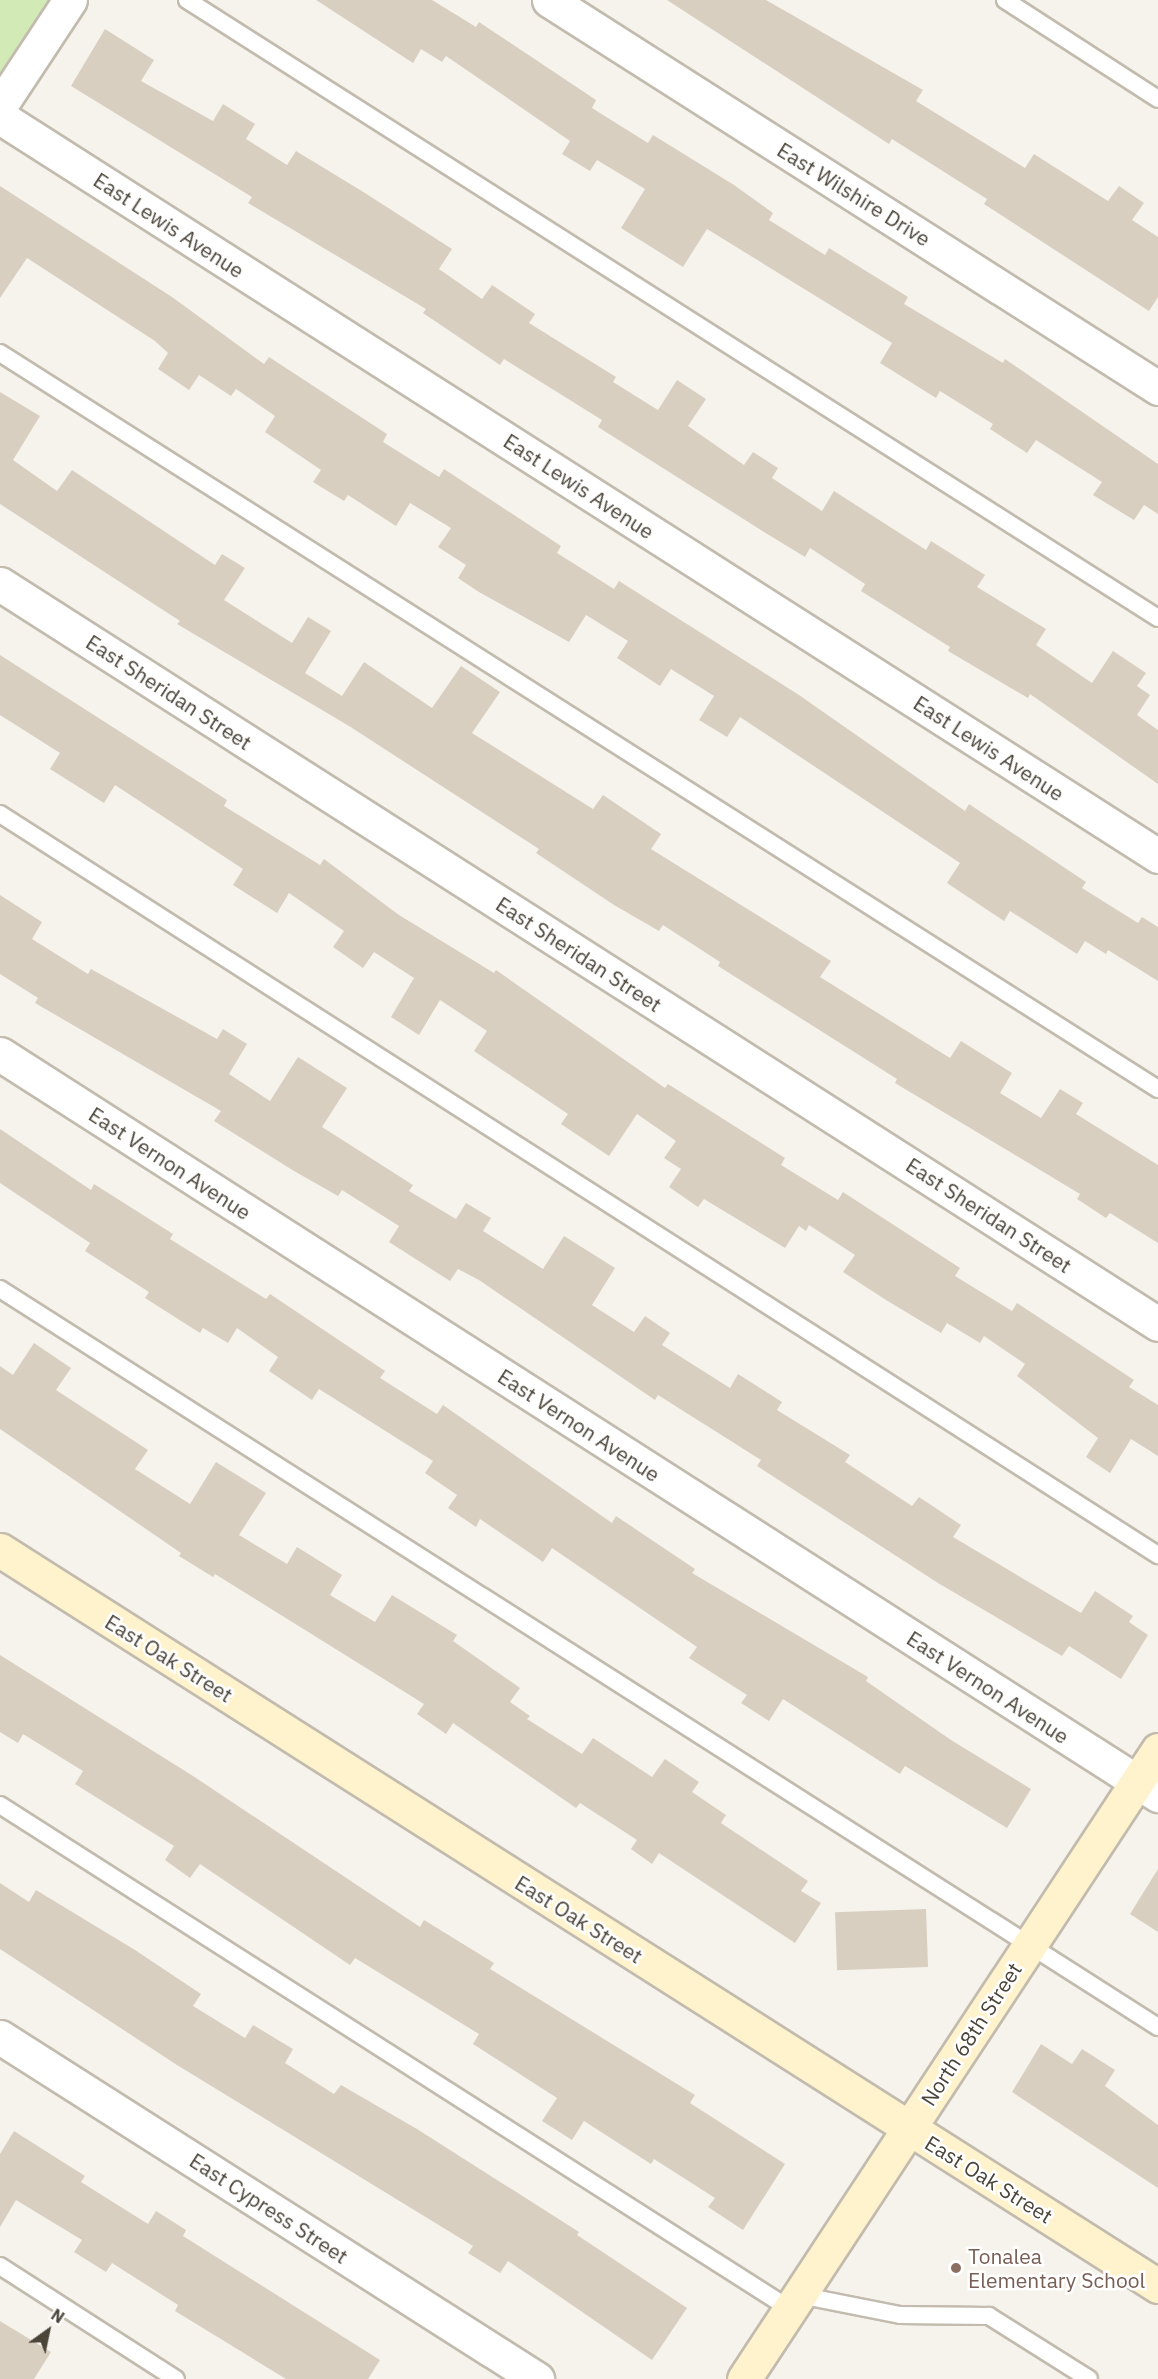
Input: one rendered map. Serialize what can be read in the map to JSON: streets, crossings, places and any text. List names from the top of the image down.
{
  "streets": {
    "street": [
      "East Wilshire Drive",
      "East Lewis Avenue",
      "East Sheridan Street",
      "East Vernon Avenue",
      "East Oak Street",
      "North 68th Street",
      "East Cypress Street"
    ]
  },
  "crossings": [
    ["East Vernon Avenue", "North 68th Street"],
    ["East Oak Street", "North 68th Street"]
  ],
  "places": ["Tonalea Elementary School"],
  "north": "top right"
}
